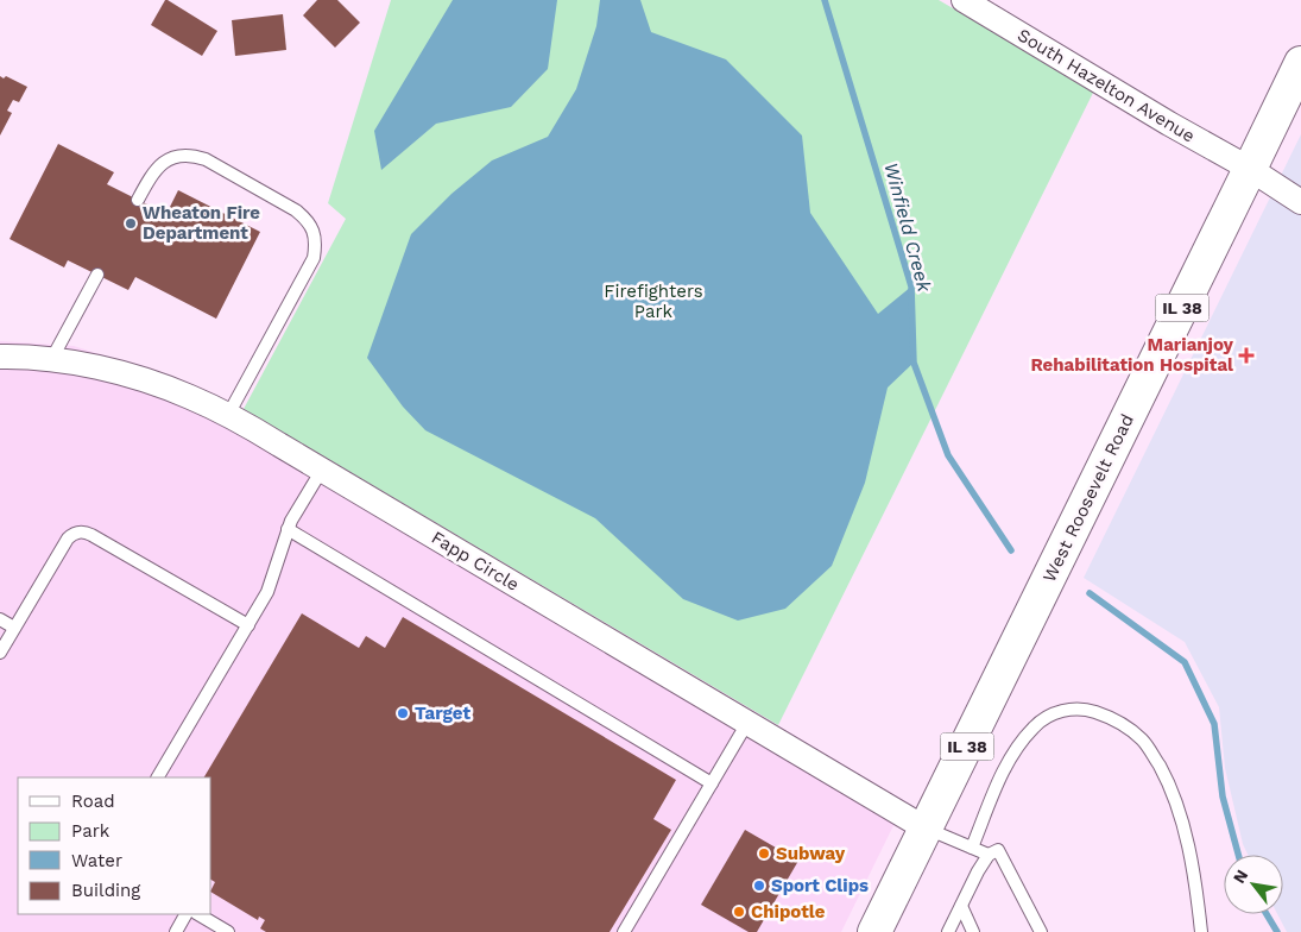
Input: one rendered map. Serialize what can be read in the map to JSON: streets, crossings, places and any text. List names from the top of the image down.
{
  "streets": {
    "main road": ["IL 38", "West Roosevelt Road"],
    "street": ["South Hazelton Avenue", "Fapp Circle"]
  },
  "crossings": [
    ["South Hazelton Avenue", "West Roosevelt Road"],
    ["West Roosevelt Road", "Fapp Circle"]
  ],
  "water": ["Winfield Creek"],
  "parks": ["Firefighters Park"],
  "places": {
    "other": [
      "Wheaton Fire Department",
      "Target",
      "Subway",
      "Sport Clips",
      "Chipotle"
    ],
    "health": ["Marianjoy Rehabilitation Hospital"]
  },
  "legend": [
    "Road",
    "Park",
    "Water",
    "Building"
  ],
  "north": "top left"
}
